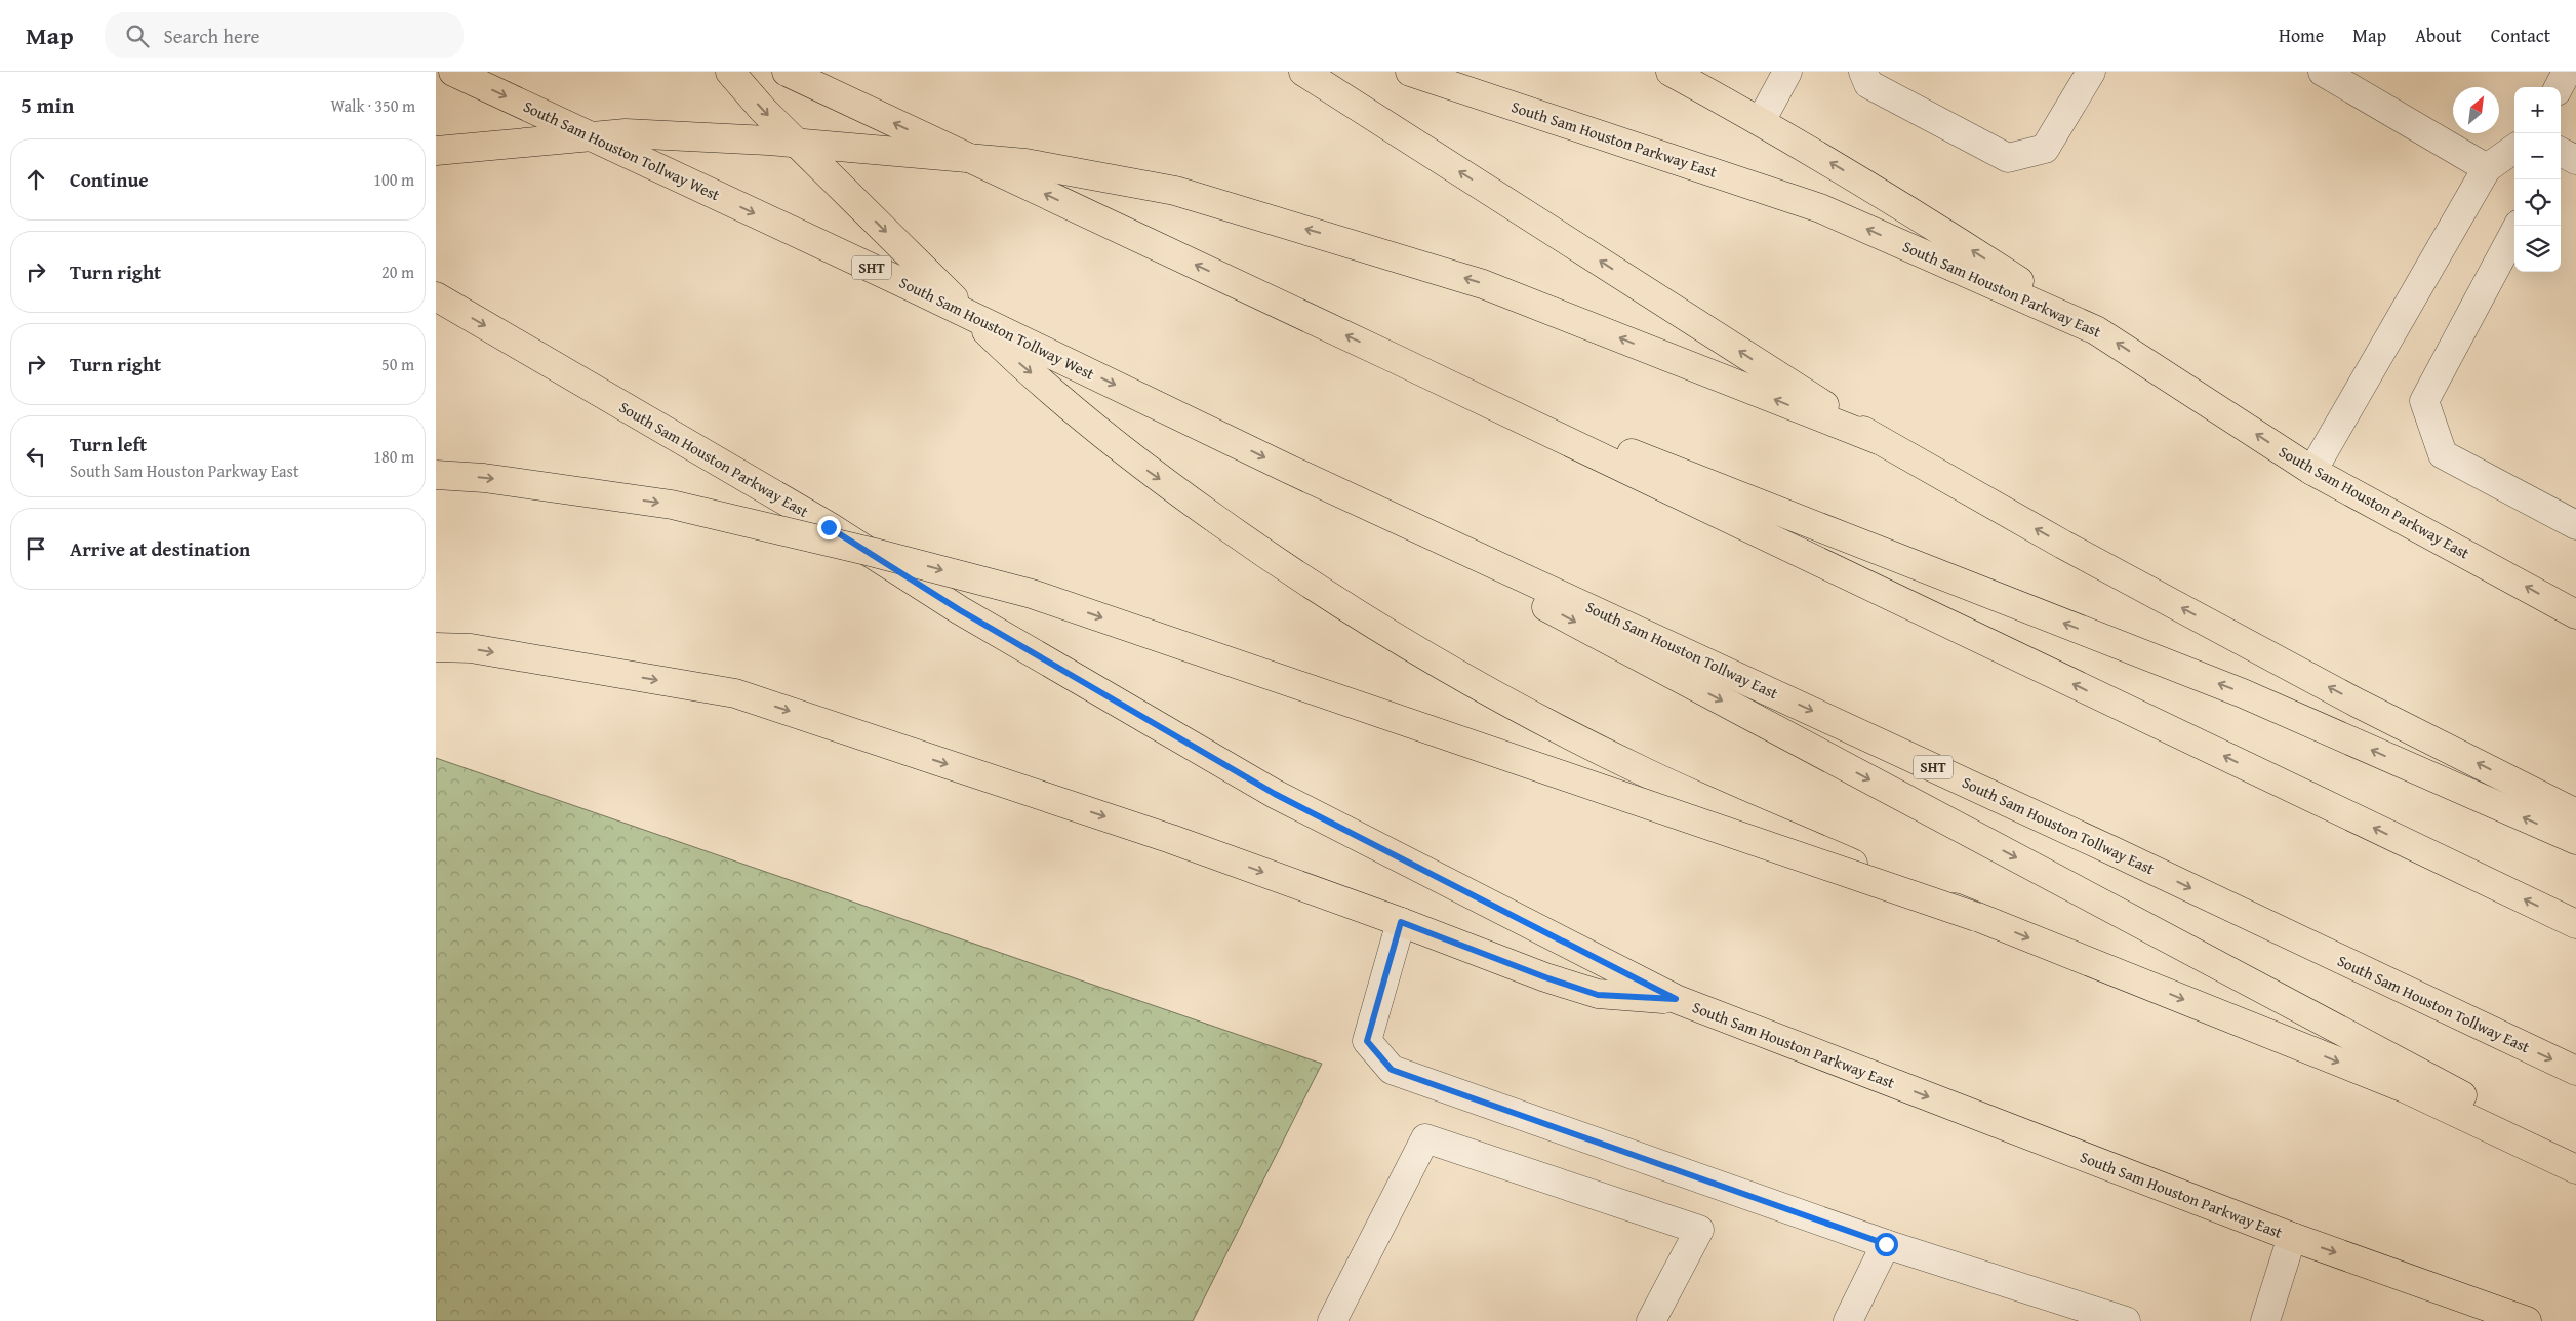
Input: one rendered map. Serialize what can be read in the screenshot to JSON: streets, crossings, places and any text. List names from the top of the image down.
{
  "streets": {
    "main road": [
      "South Sam Houston Parkway East",
      "South Sam Houston Tollway West",
      "SHT",
      "South Sam Houston Tollway East"
    ]
  },
  "crossings": [
    ["South Sam Houston Tollway West", "South Sam Houston Tollway East"]
  ],
  "north": "top right",
  "page": {
    "header": "Map",
    "search": "Search here",
    "nav": [
      "Home",
      "Map",
      "About",
      "Contact"
    ],
    "heading": ["5 min", "Walk · 350 m"],
    "map_buttons": ["+", "−"],
    "list": [
      ["Continue", "100 m"],
      ["Turn right", "20 m"],
      ["Turn right", "50 m"],
      ["Turn left", "South Sam Houston Parkway East", "180 m"],
      "Arrive at destination"
    ]
  }
}
